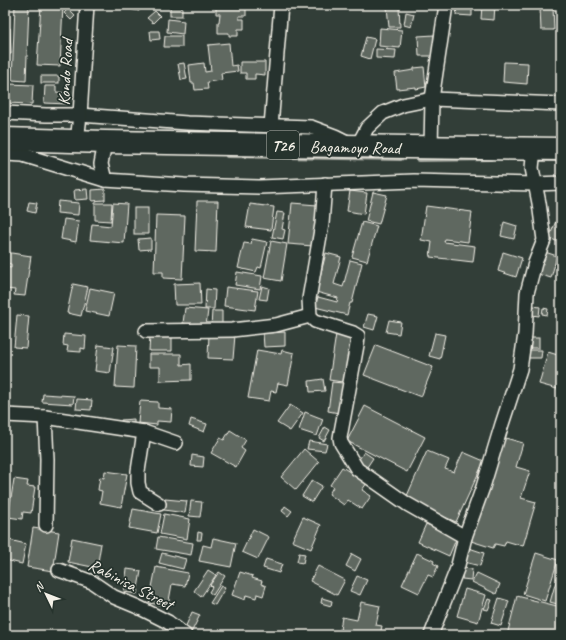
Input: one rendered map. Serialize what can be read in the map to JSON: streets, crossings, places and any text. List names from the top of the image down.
{
  "streets": {
    "highway": ["T26", "Bagamoyo Road"],
    "street": ["Kondo Road", "Rabinisa Street"]
  },
  "crossings": [
    ["Kondo Road", "Bagamoyo Road"]
  ],
  "north": "top left"
}
